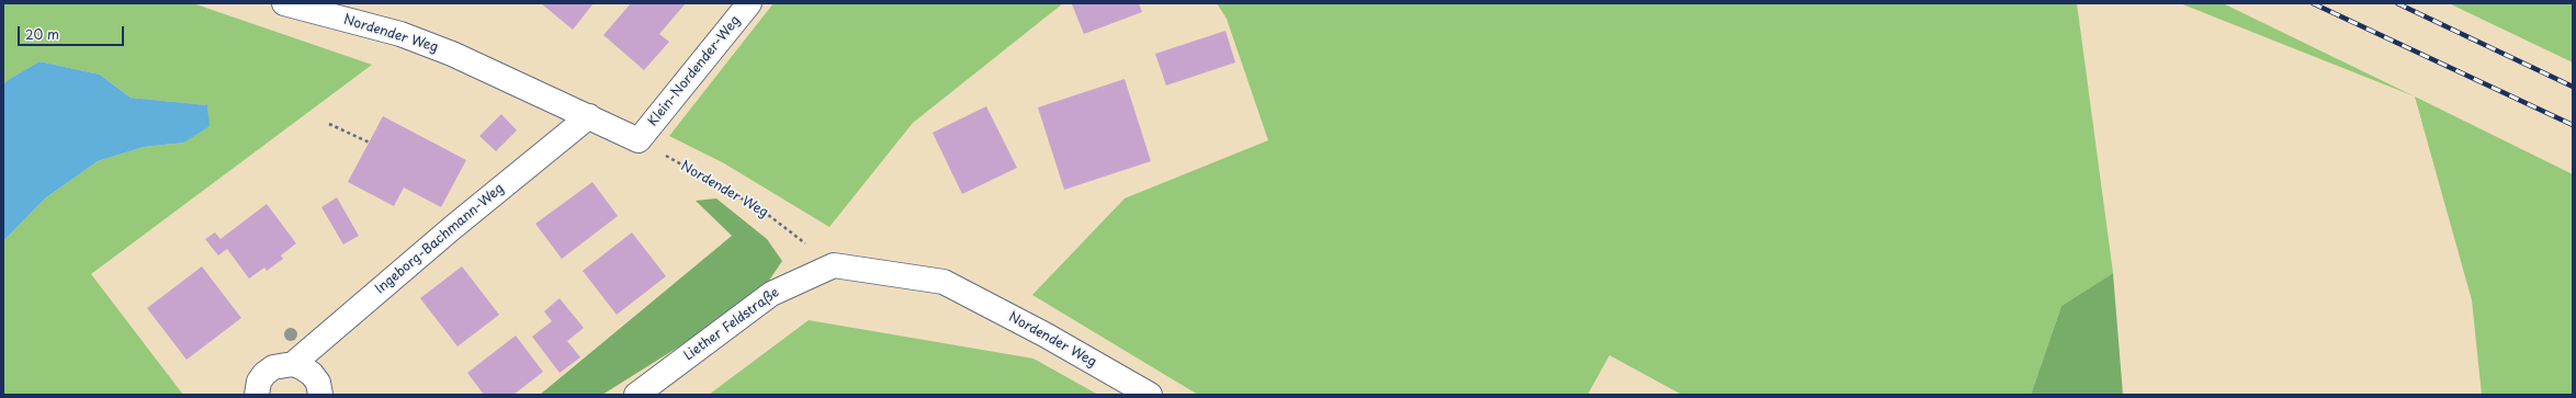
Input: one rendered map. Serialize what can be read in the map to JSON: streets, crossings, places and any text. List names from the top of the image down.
{
  "streets": {
    "street": [
      "Nordender Weg",
      "Klein-Nordender-Weg",
      "Ingeborg-Bachmann-Weg",
      "Liether Feldstraße"
    ]
  },
  "crossings": [
    ["Nordender Weg", "Klein-Nordender-Weg"],
    ["Nordender Weg", "Ingeborg-Bachmann-Weg"],
    ["Nordender Weg", "Liether Feldstraße"]
  ],
  "scale_bar": "20 m"
}
